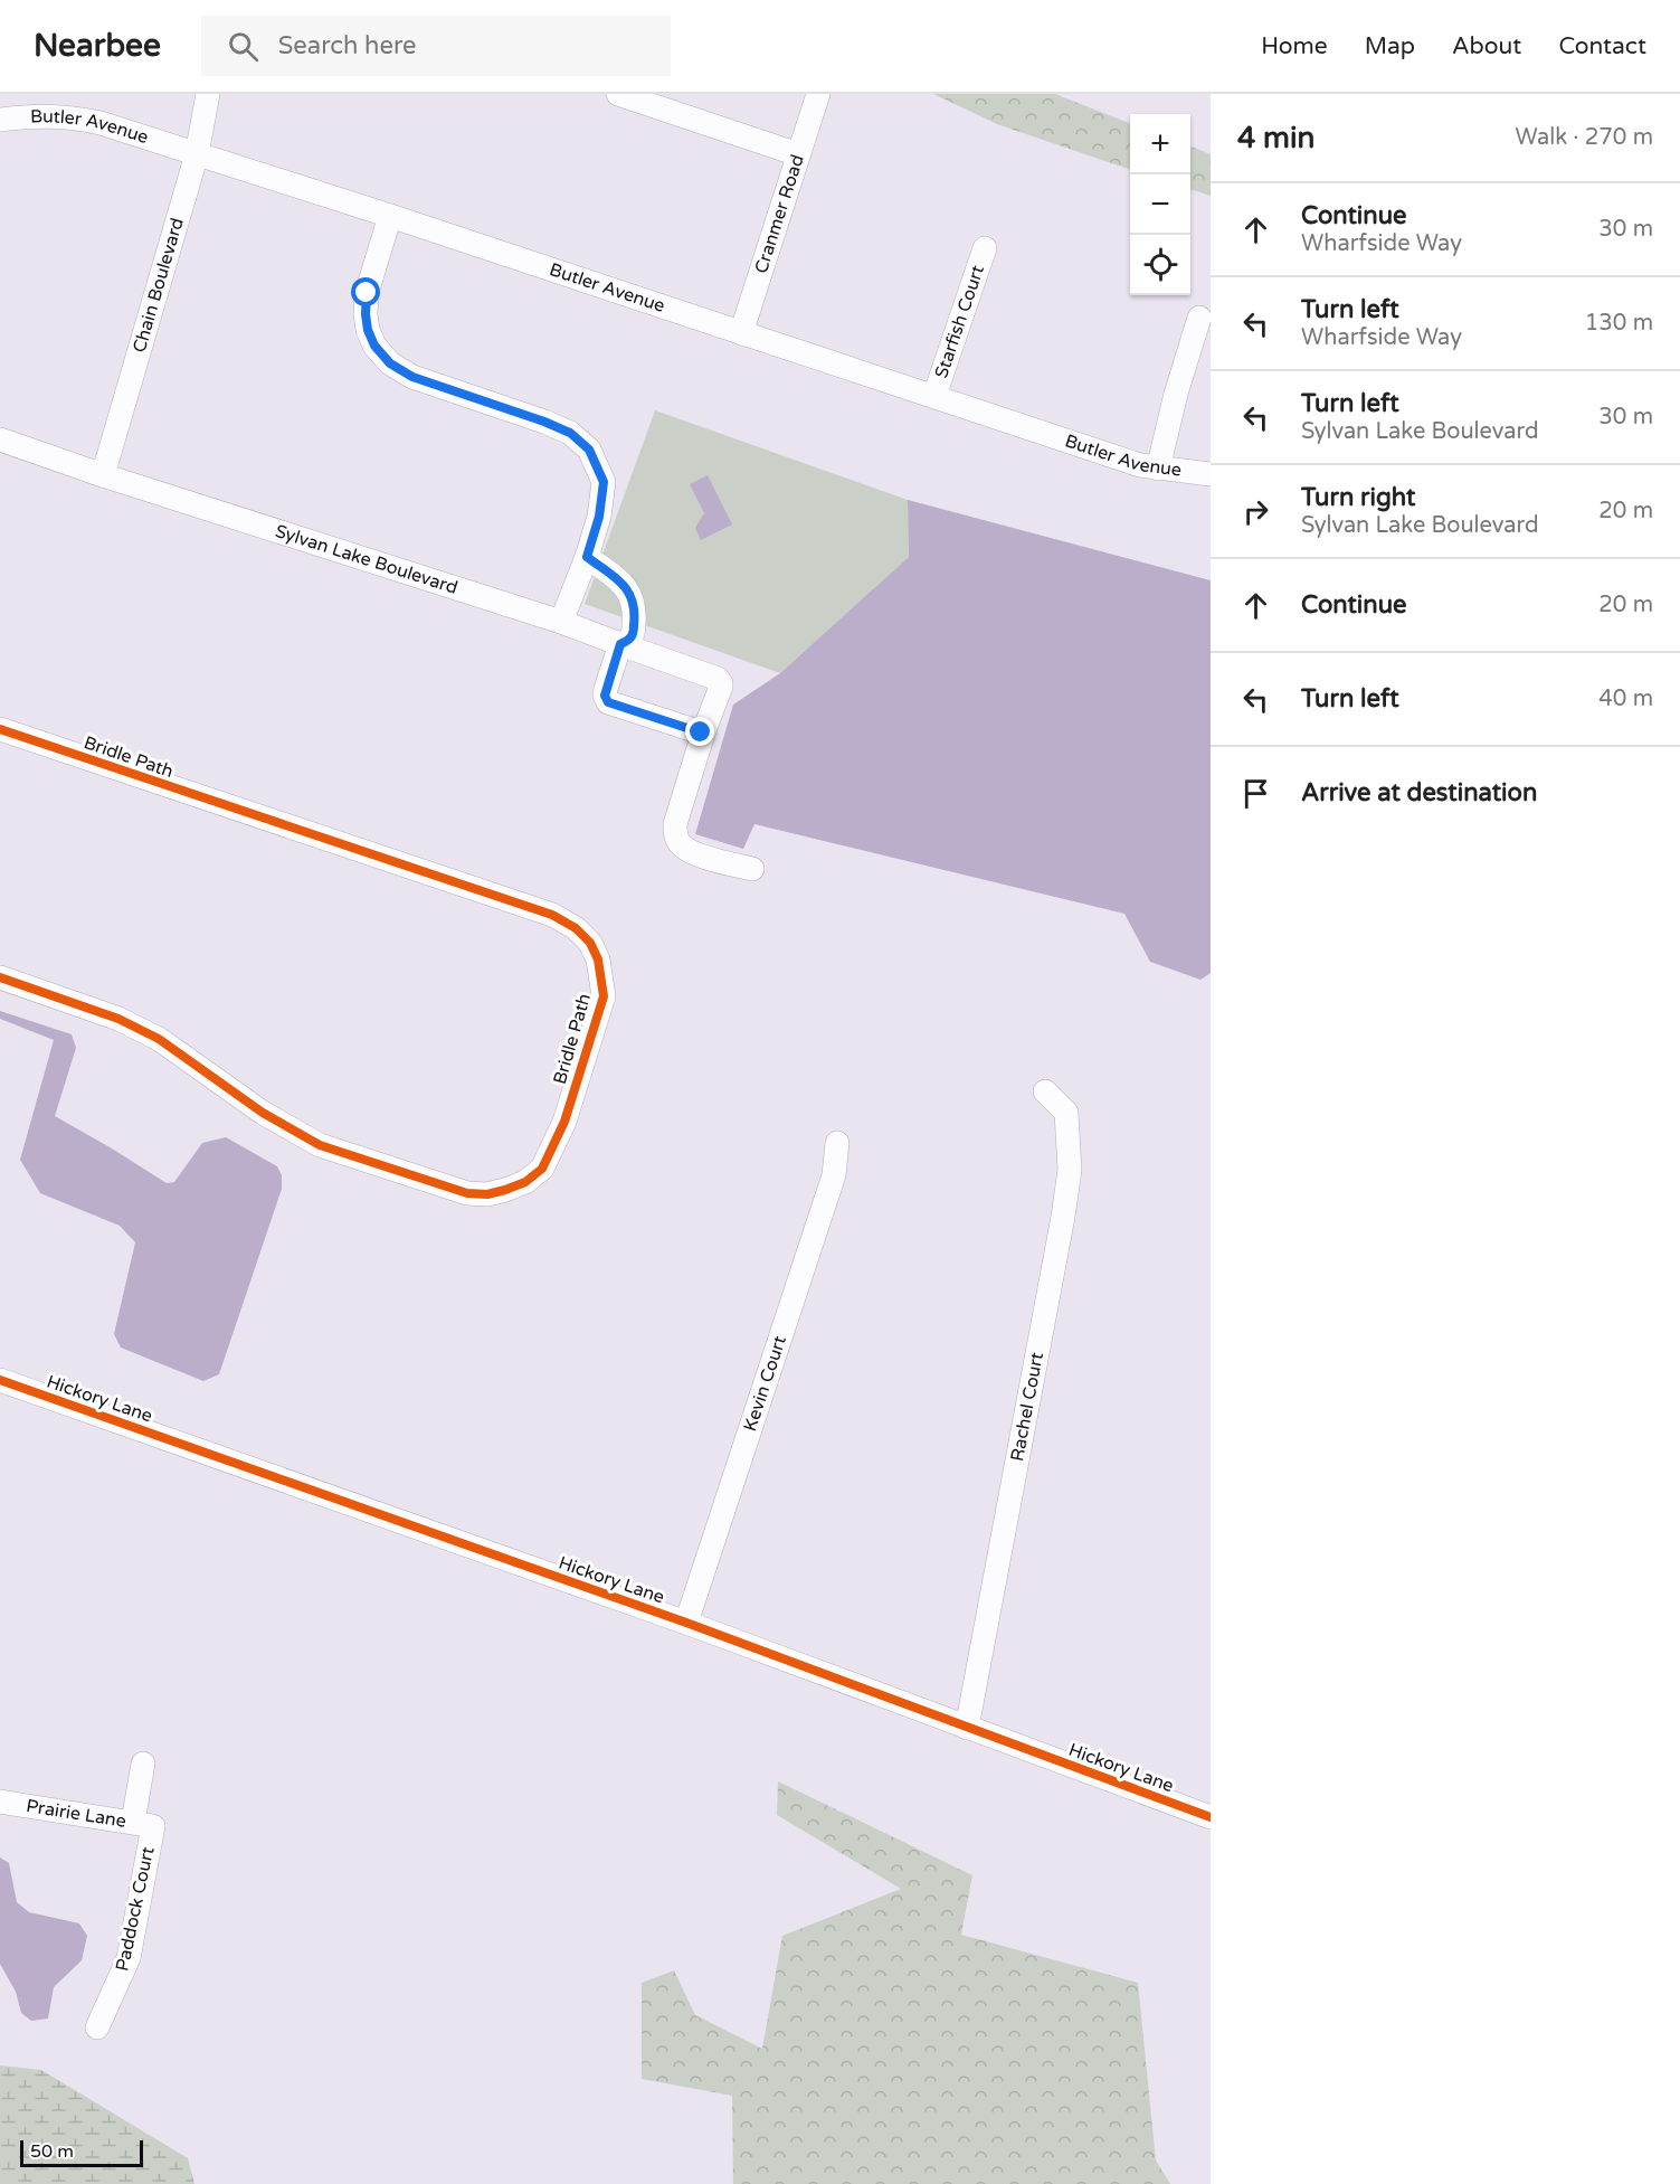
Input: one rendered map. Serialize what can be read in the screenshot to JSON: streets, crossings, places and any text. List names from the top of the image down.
{
  "streets": {
    "street": [
      "Butler Avenue",
      "Cranmer Road",
      "Chain Boulevard",
      "Starfish Court",
      "Sylvan Lake Boulevard",
      "Bridle Path",
      "Kevin Court",
      "Hickory Lane",
      "Rachel Court",
      "Prairie Lane",
      "Paddock Court"
    ]
  },
  "crossings": [
    ["Butler Avenue", "Cranmer Road"],
    ["Butler Avenue", "Chain Boulevard"],
    ["Butler Avenue", "Starfish Court"],
    ["Chain Boulevard", "Sylvan Lake Boulevard"],
    ["Kevin Court", "Hickory Lane"],
    ["Hickory Lane", "Rachel Court"],
    ["Prairie Lane", "Paddock Court"]
  ],
  "scale_bar": "50 m",
  "page": {
    "header": "Nearbee",
    "search": "Search here",
    "nav": [
      "Home",
      "Map",
      "About",
      "Contact"
    ],
    "heading": ["4 min", "Walk · 270 m"],
    "map_buttons": ["+", "−"],
    "list": [
      ["Continue", "Wharfside Way", "30 m"],
      ["Turn left", "Wharfside Way", "130 m"],
      ["Turn left", "Sylvan Lake Boulevard", "30 m"],
      ["Turn right", "Sylvan Lake Boulevard", "20 m"],
      ["Continue", "20 m"],
      ["Turn left", "40 m"],
      "Arrive at destination"
    ],
    "scale": "50 m"
  }
}
